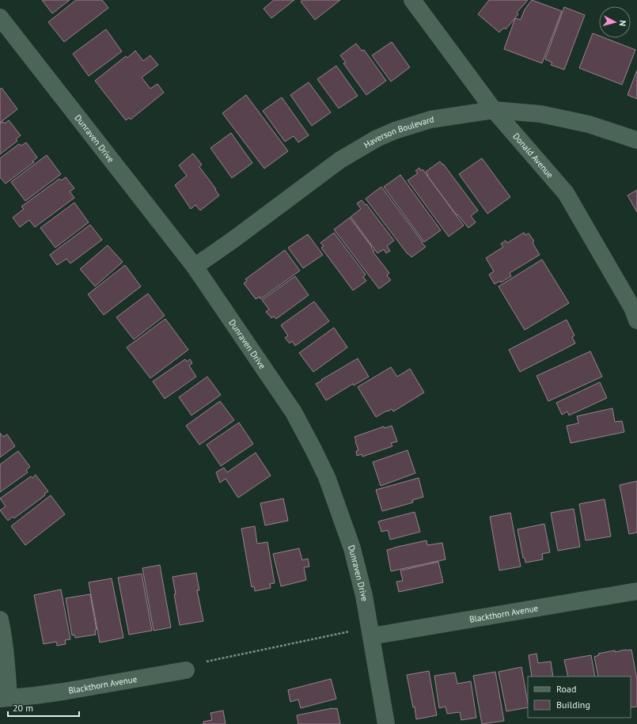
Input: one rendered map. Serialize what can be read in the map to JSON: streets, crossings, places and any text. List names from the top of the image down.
{
  "streets": {
    "street": [
      "Haverson Boulevard",
      "Dunraven Drive",
      "Donald Avenue",
      "Blackthorn Avenue"
    ]
  },
  "crossings": [
    ["Haverson Boulevard", "Dunraven Drive"],
    ["Haverson Boulevard", "Donald Avenue"],
    ["Dunraven Drive", "Blackthorn Avenue"]
  ],
  "legend": ["Road", "Building"],
  "scale_bar": "20 m",
  "north": "right"
}
